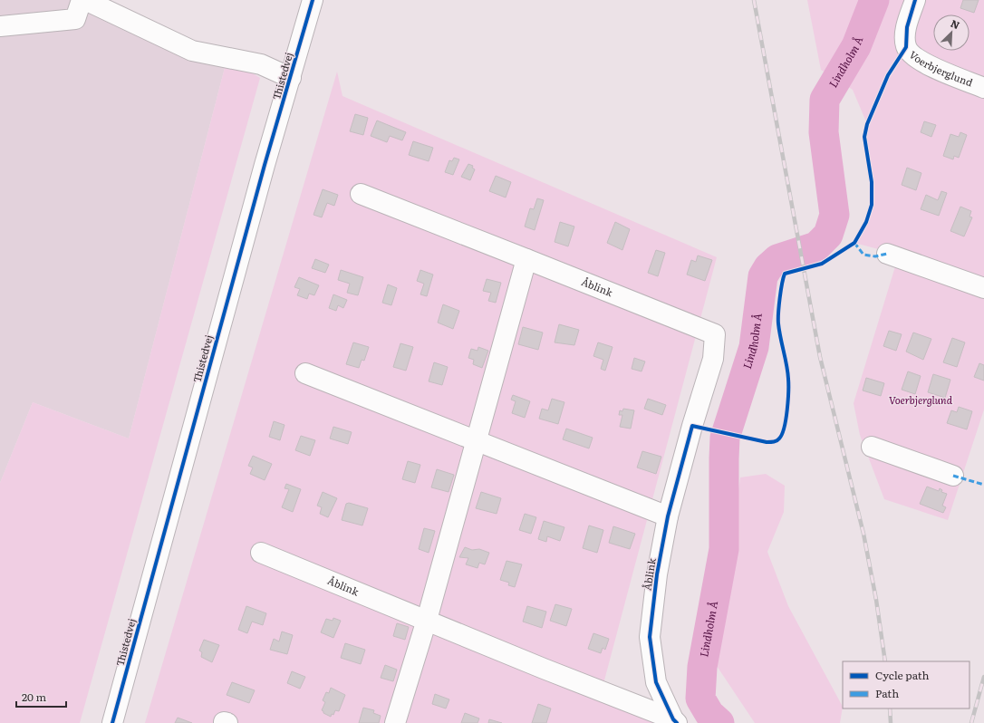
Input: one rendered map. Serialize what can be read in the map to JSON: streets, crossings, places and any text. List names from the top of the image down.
{
  "streets": {
    "street": ["Voerbjerglund", "Thistedvej", "Åblink"]
  },
  "water": ["Lindholm Å"],
  "parks": ["Voerbjerglund"],
  "legend": ["Cycle path", "Path"],
  "scale_bar": "20 m",
  "north": "top right"
}
